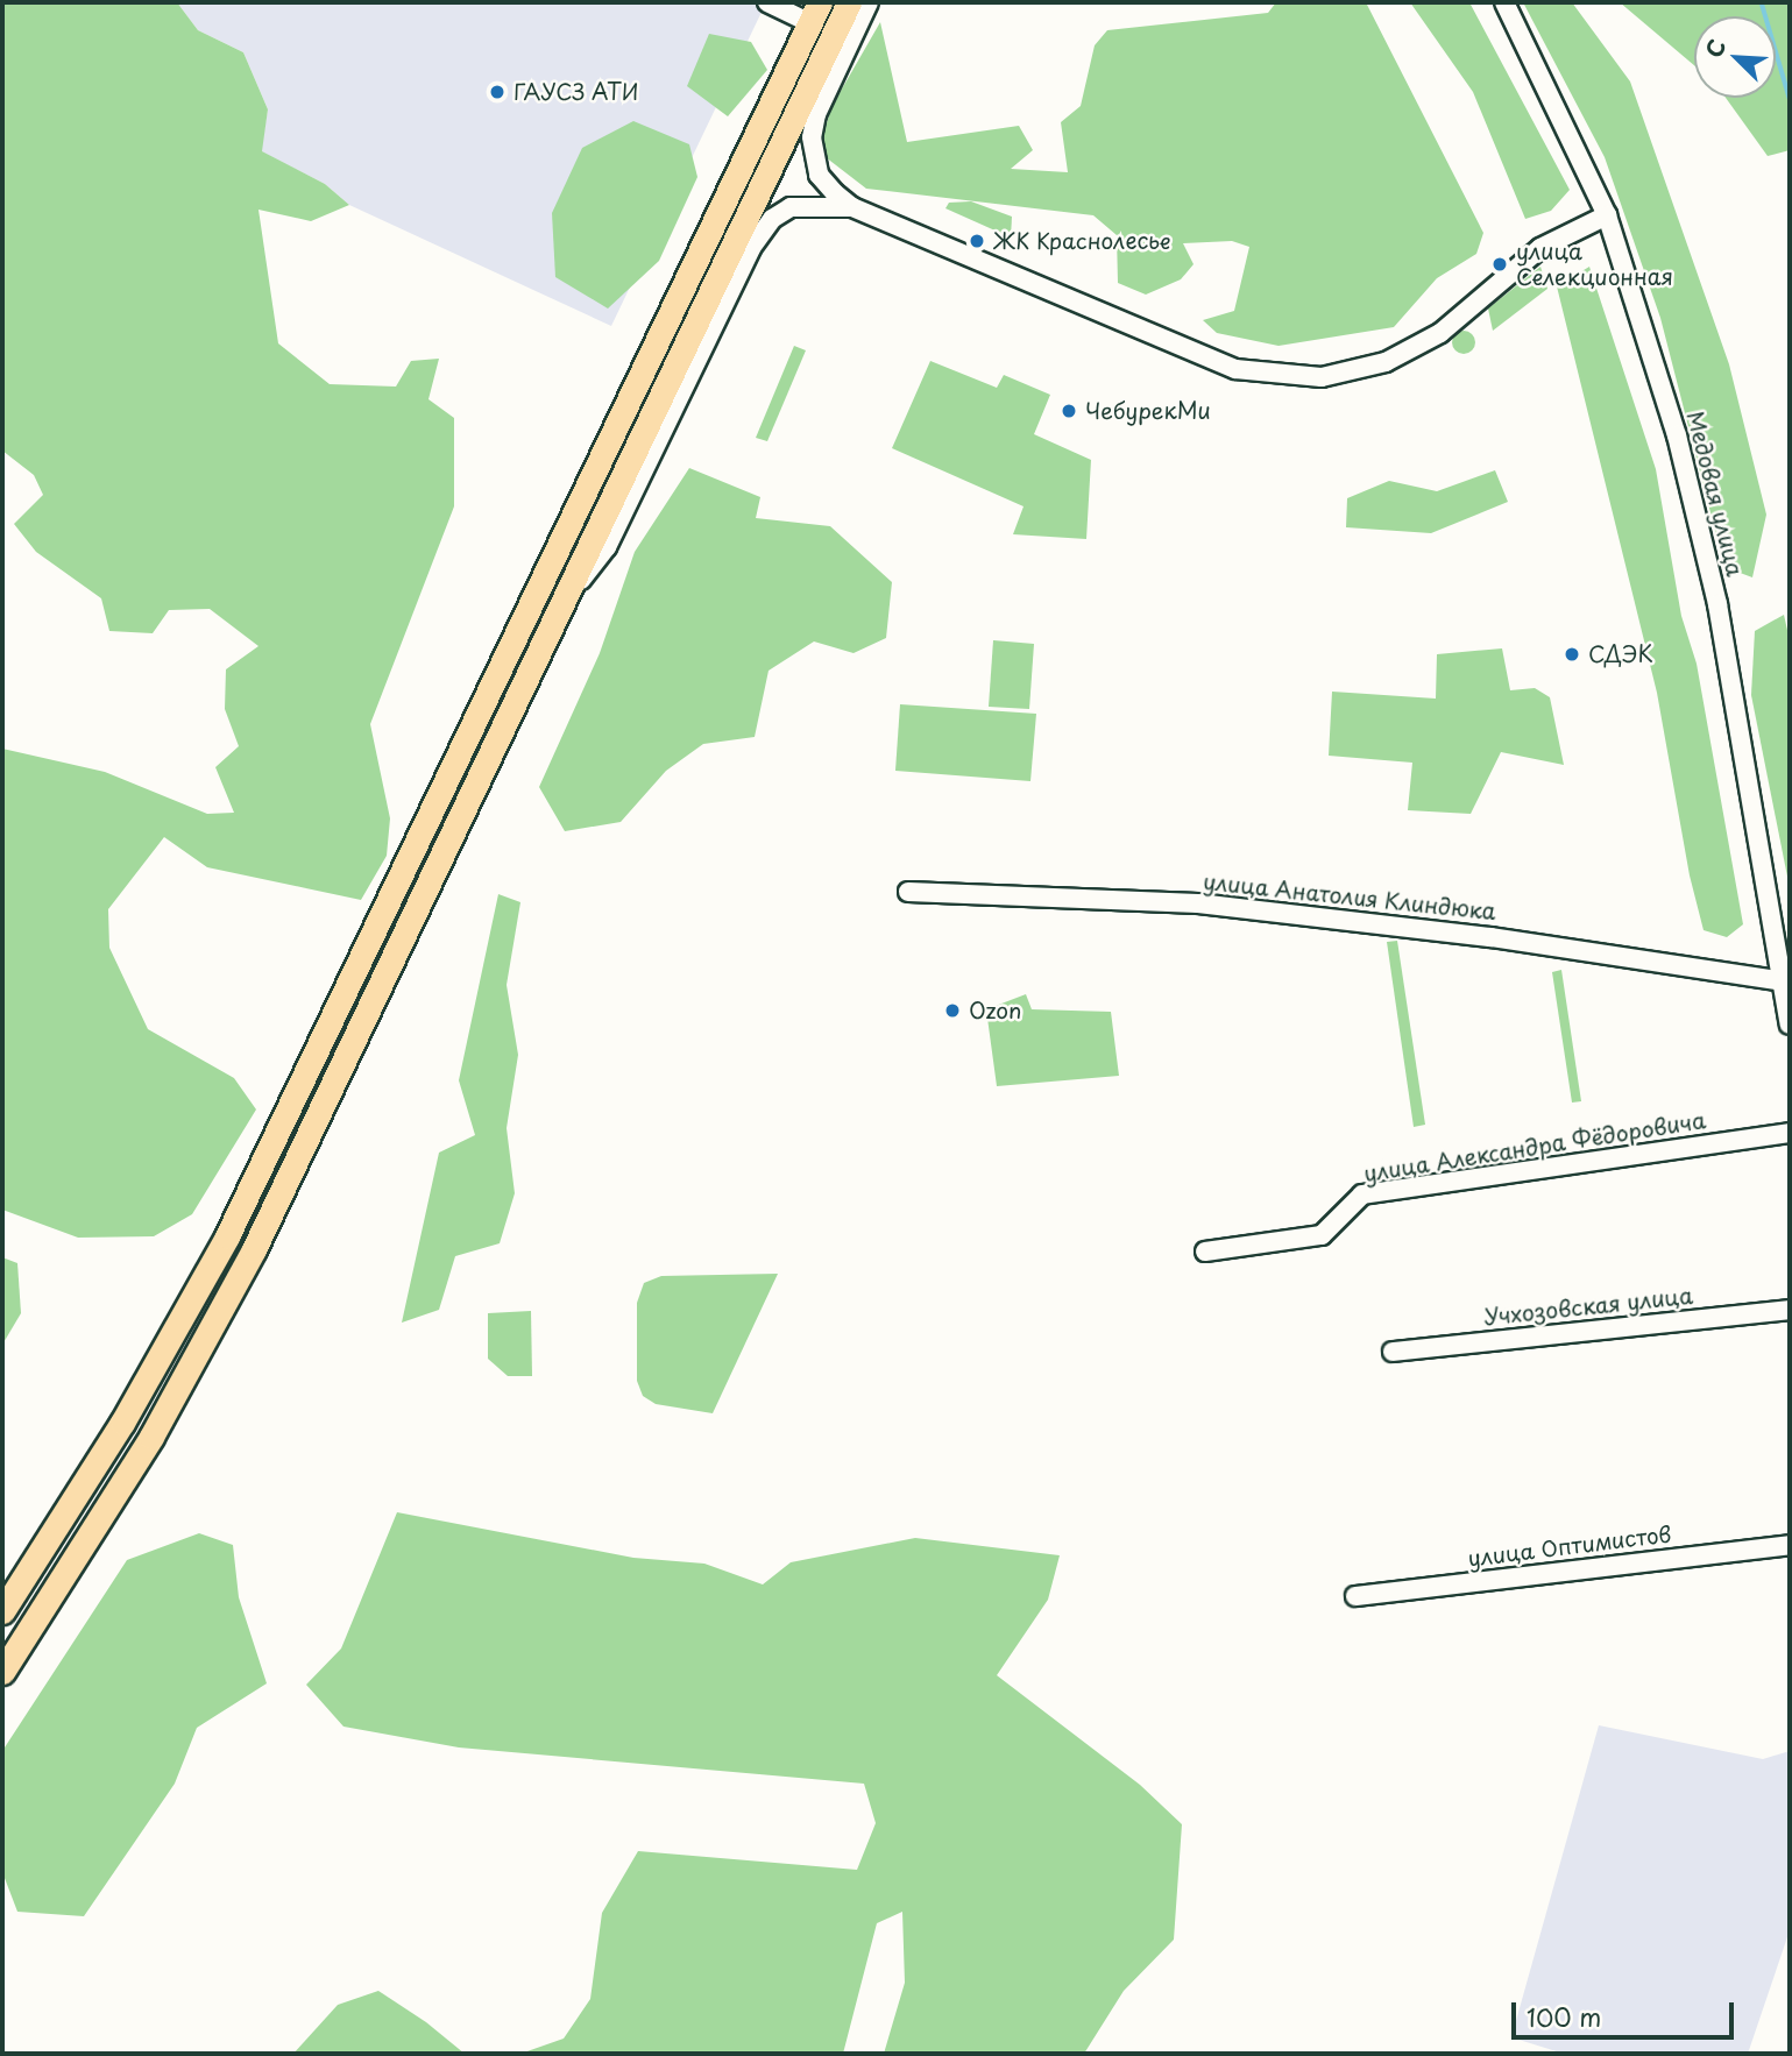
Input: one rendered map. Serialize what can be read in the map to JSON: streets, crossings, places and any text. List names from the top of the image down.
{
  "streets": {
    "street": [
      "Медовая улица",
      "улица Анатолия Клиндюка",
      "улица Александра Фёдоровича",
      "Учхозовская улица",
      "улица Оптимистов"
    ]
  },
  "crossings": [
    ["Медовая улица", "улица Анатолия Клиндюка"]
  ],
  "places": [
    "ГАУСЗ АТИ",
    "ЖК Краснолесье",
    "улица Селекционная",
    "ЧебурекМи",
    "СДЭК",
    "Ozon"
  ],
  "scale_bar": "100 m",
  "north": "top left"
}
